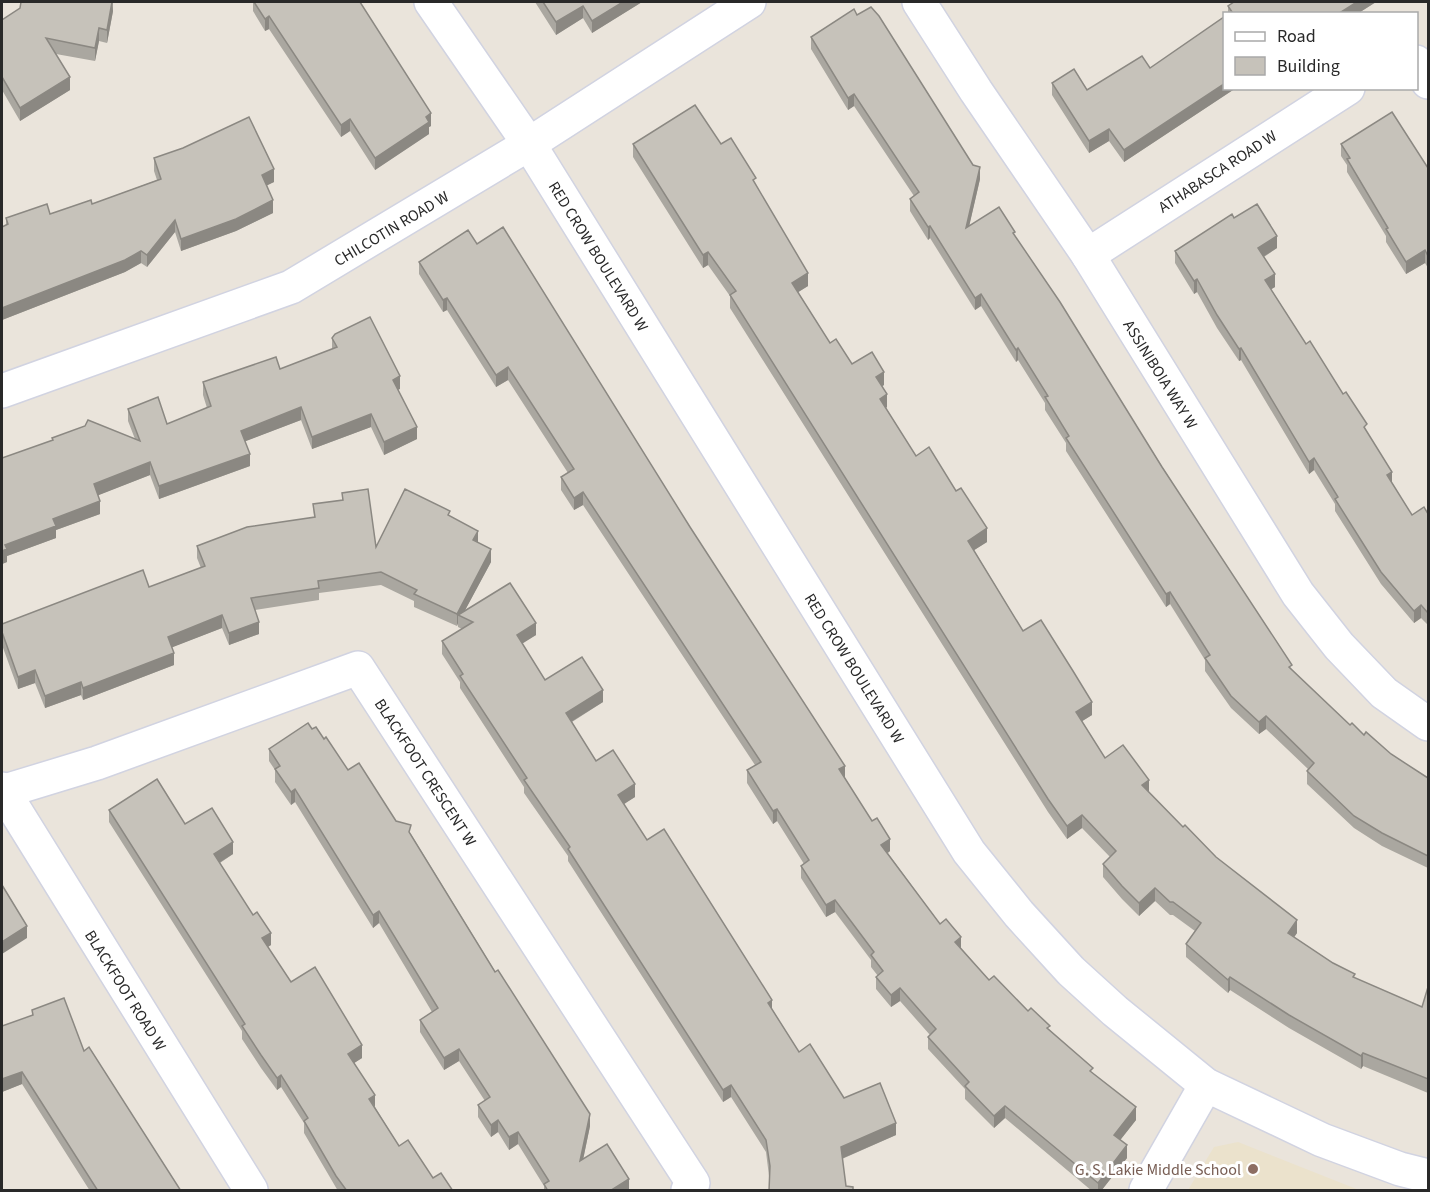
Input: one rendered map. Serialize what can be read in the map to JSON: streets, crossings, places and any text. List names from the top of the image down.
{
  "streets": {
    "street": [
      "ATHABASCA ROAD W",
      "CHILCOTIN ROAD W",
      "RED CROW BOULEVARD W",
      "ASSINIBOIA WAY W",
      "BLACKFOOT CRESCENT W",
      "BLACKFOOT ROAD W"
    ]
  },
  "crossings": [
    ["ATHABASCA ROAD W", "ASSINIBOIA WAY W"],
    ["CHILCOTIN ROAD W", "RED CROW BOULEVARD W"],
    ["BLACKFOOT CRESCENT W", "BLACKFOOT ROAD W"]
  ],
  "places": ["G. S. Lakie Middle School"],
  "legend": ["Road", "Building"]
}
